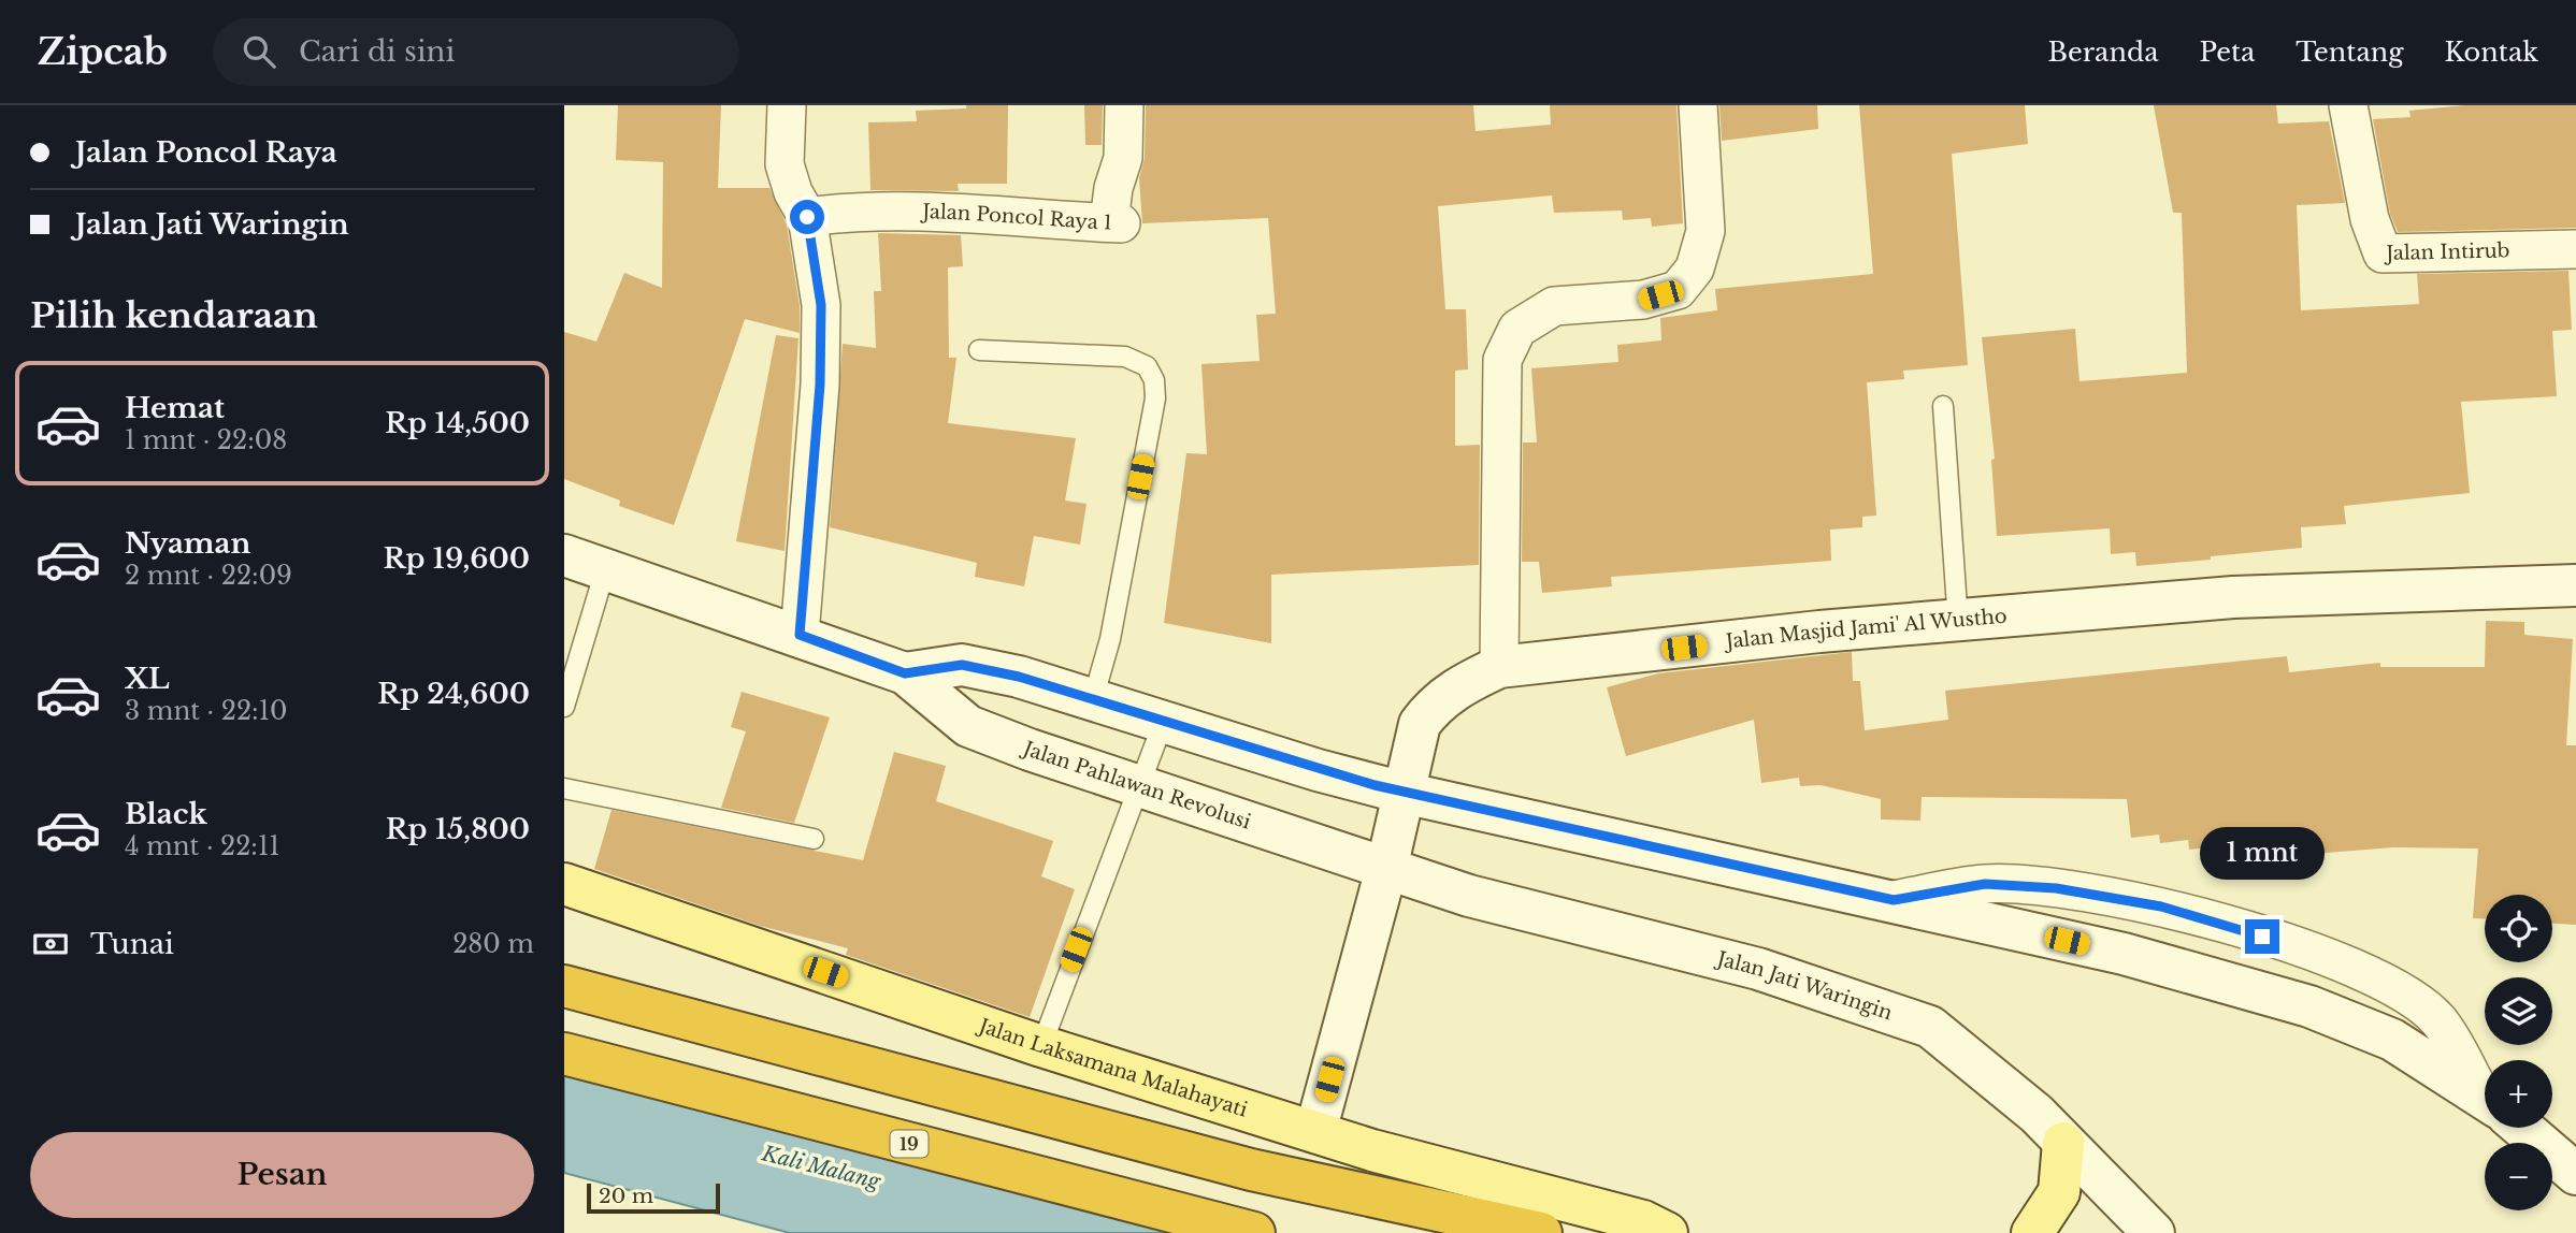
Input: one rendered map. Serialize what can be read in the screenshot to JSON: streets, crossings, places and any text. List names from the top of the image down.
{
  "streets": {
    "highway": ["19"],
    "main road": [
      "Jalan Masjid Jami' Al Wustho",
      "Jalan Pahlawan Revolusi",
      "Jalan Jati Waringin",
      "Jalan Laksamana Malahayati"
    ],
    "street": ["Jalan Poncol Raya 1", "Jalan Intirub"]
  },
  "crossings": [
    ["Jalan Masjid Jami' Al Wustho", "Jalan Pahlawan Revolusi"],
    ["Jalan Masjid Jami' Al Wustho", "Jalan Jati Waringin"],
    ["Jalan Masjid Jami' Al Wustho", "Jalan Laksamana Malahayati"],
    ["Jalan Pahlawan Revolusi", "Jalan Jati Waringin"]
  ],
  "water": ["Kali Malang"],
  "scale_bar": "20 m",
  "page": {
    "header": "Zipcab",
    "search": "Cari di sini",
    "nav": [
      "Beranda",
      "Peta",
      "Tentang",
      "Kontak"
    ],
    "banner": ["Jalan Poncol Raya", "Jalan Jati Waringin"],
    "heading": "Pilih kendaraan",
    "list": [
      {
        "name": "Hemat",
        "note": "1 mnt · 22:08",
        "value": "Rp 14,500"
      },
      {
        "name": "Nyaman",
        "note": "2 mnt · 22:09",
        "value": "Rp 19,600"
      },
      {
        "name": "XL",
        "note": "3 mnt · 22:10",
        "value": "Rp 24,600"
      },
      {
        "name": "Black",
        "note": "4 mnt · 22:11",
        "value": "Rp 15,800"
      }
    ],
    "bubble": "1 mnt",
    "map_buttons": ["+", "−"],
    "pay": ["Tunai", "280 m"],
    "buttons": "Pesan",
    "scale": "20 m"
  }
}
